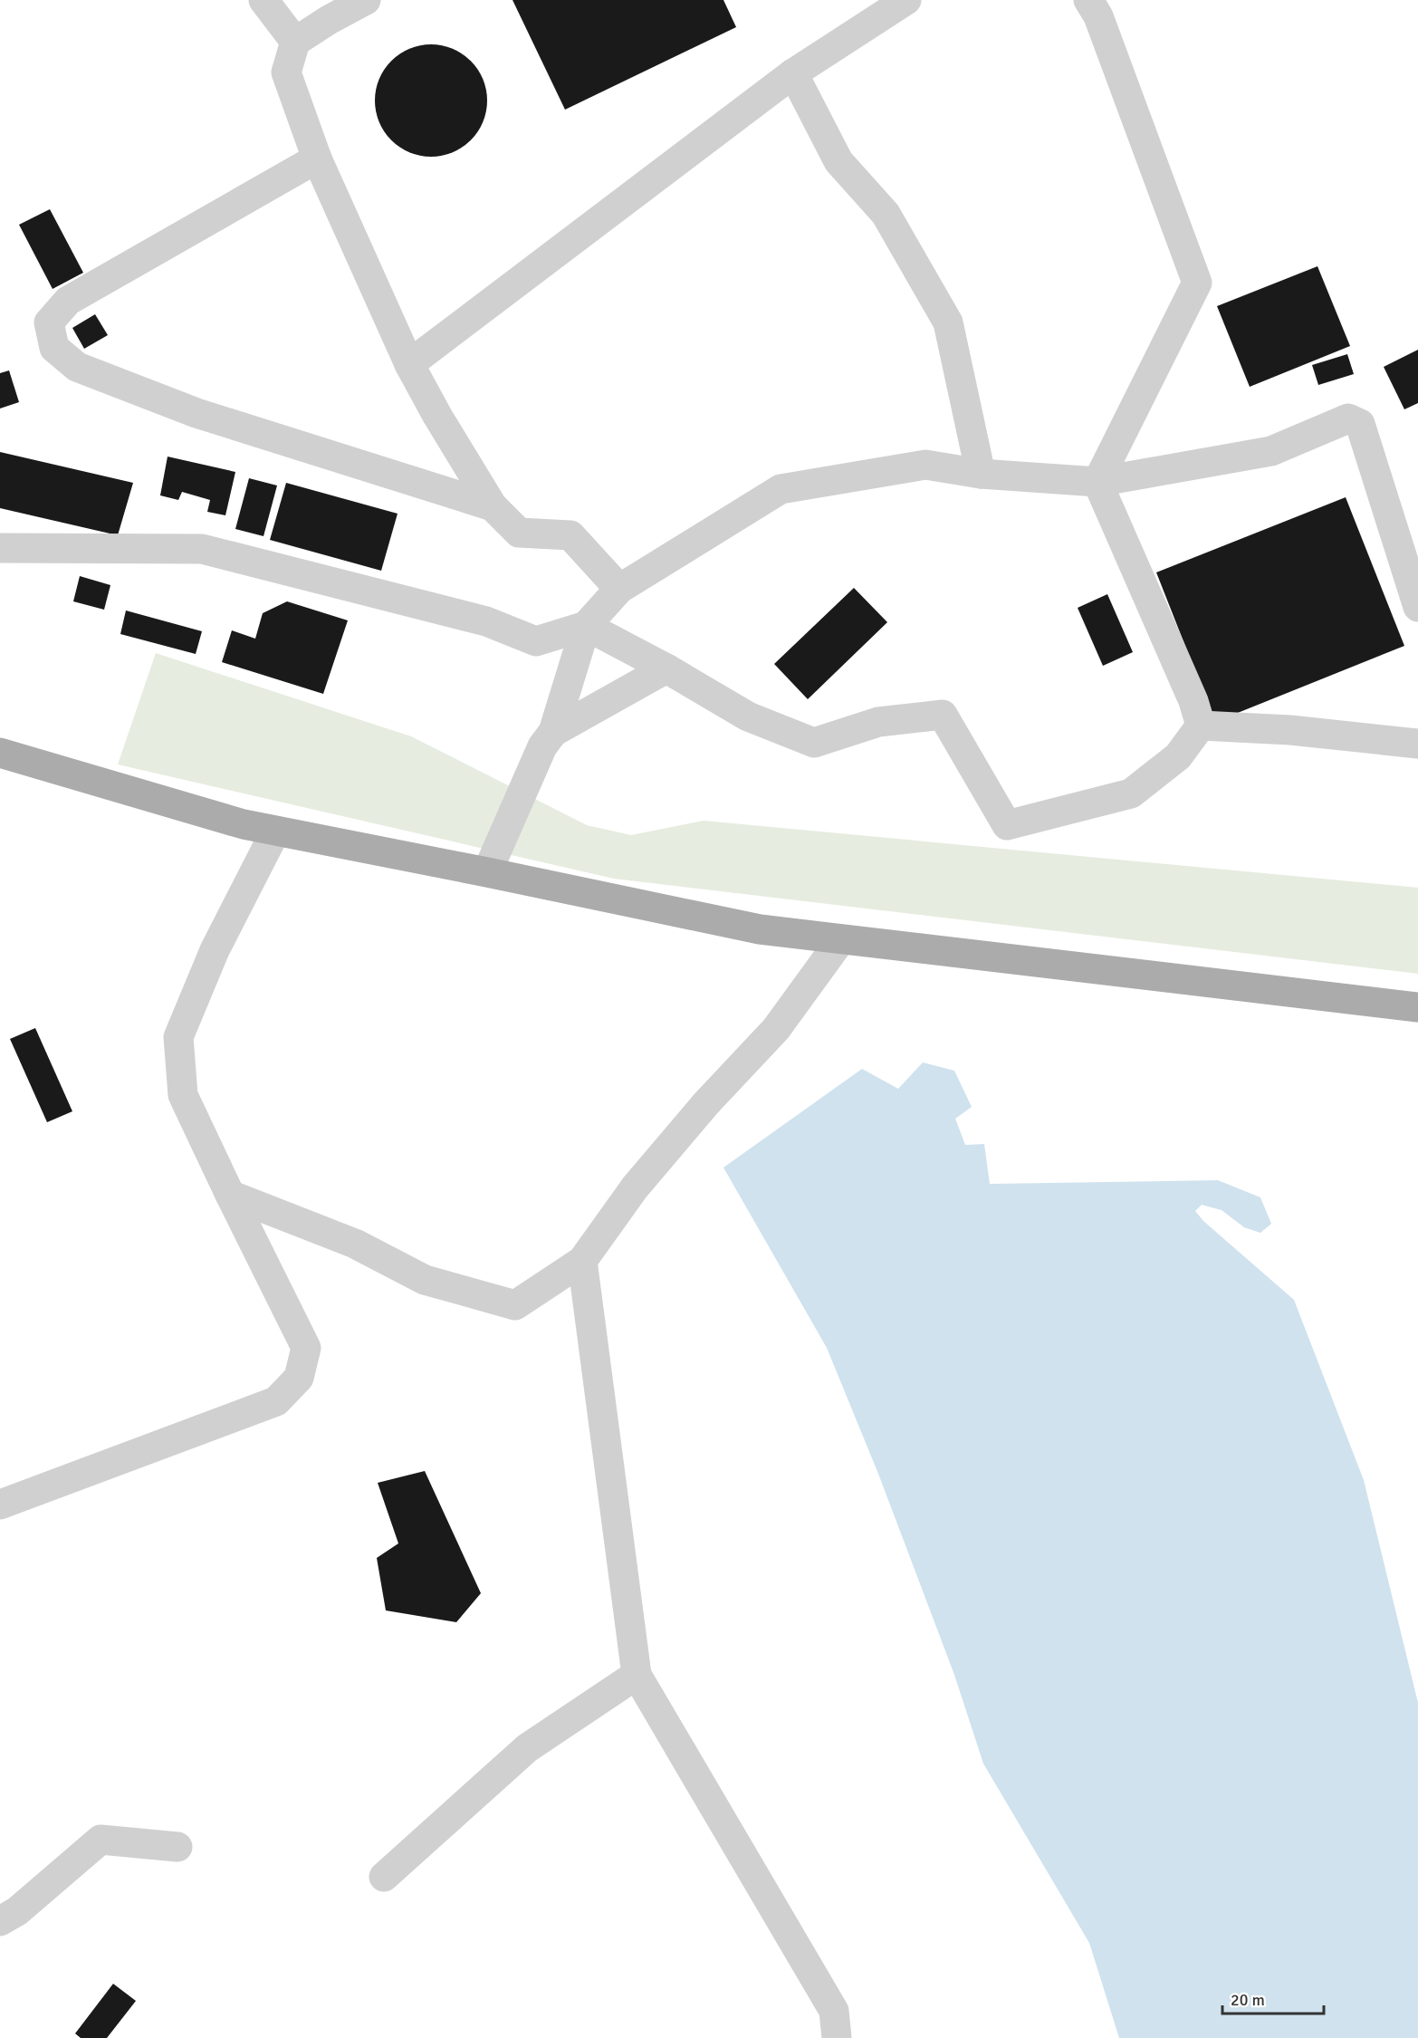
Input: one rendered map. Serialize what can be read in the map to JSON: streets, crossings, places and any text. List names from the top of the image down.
{
  "scale_bar": "20 m"
}
